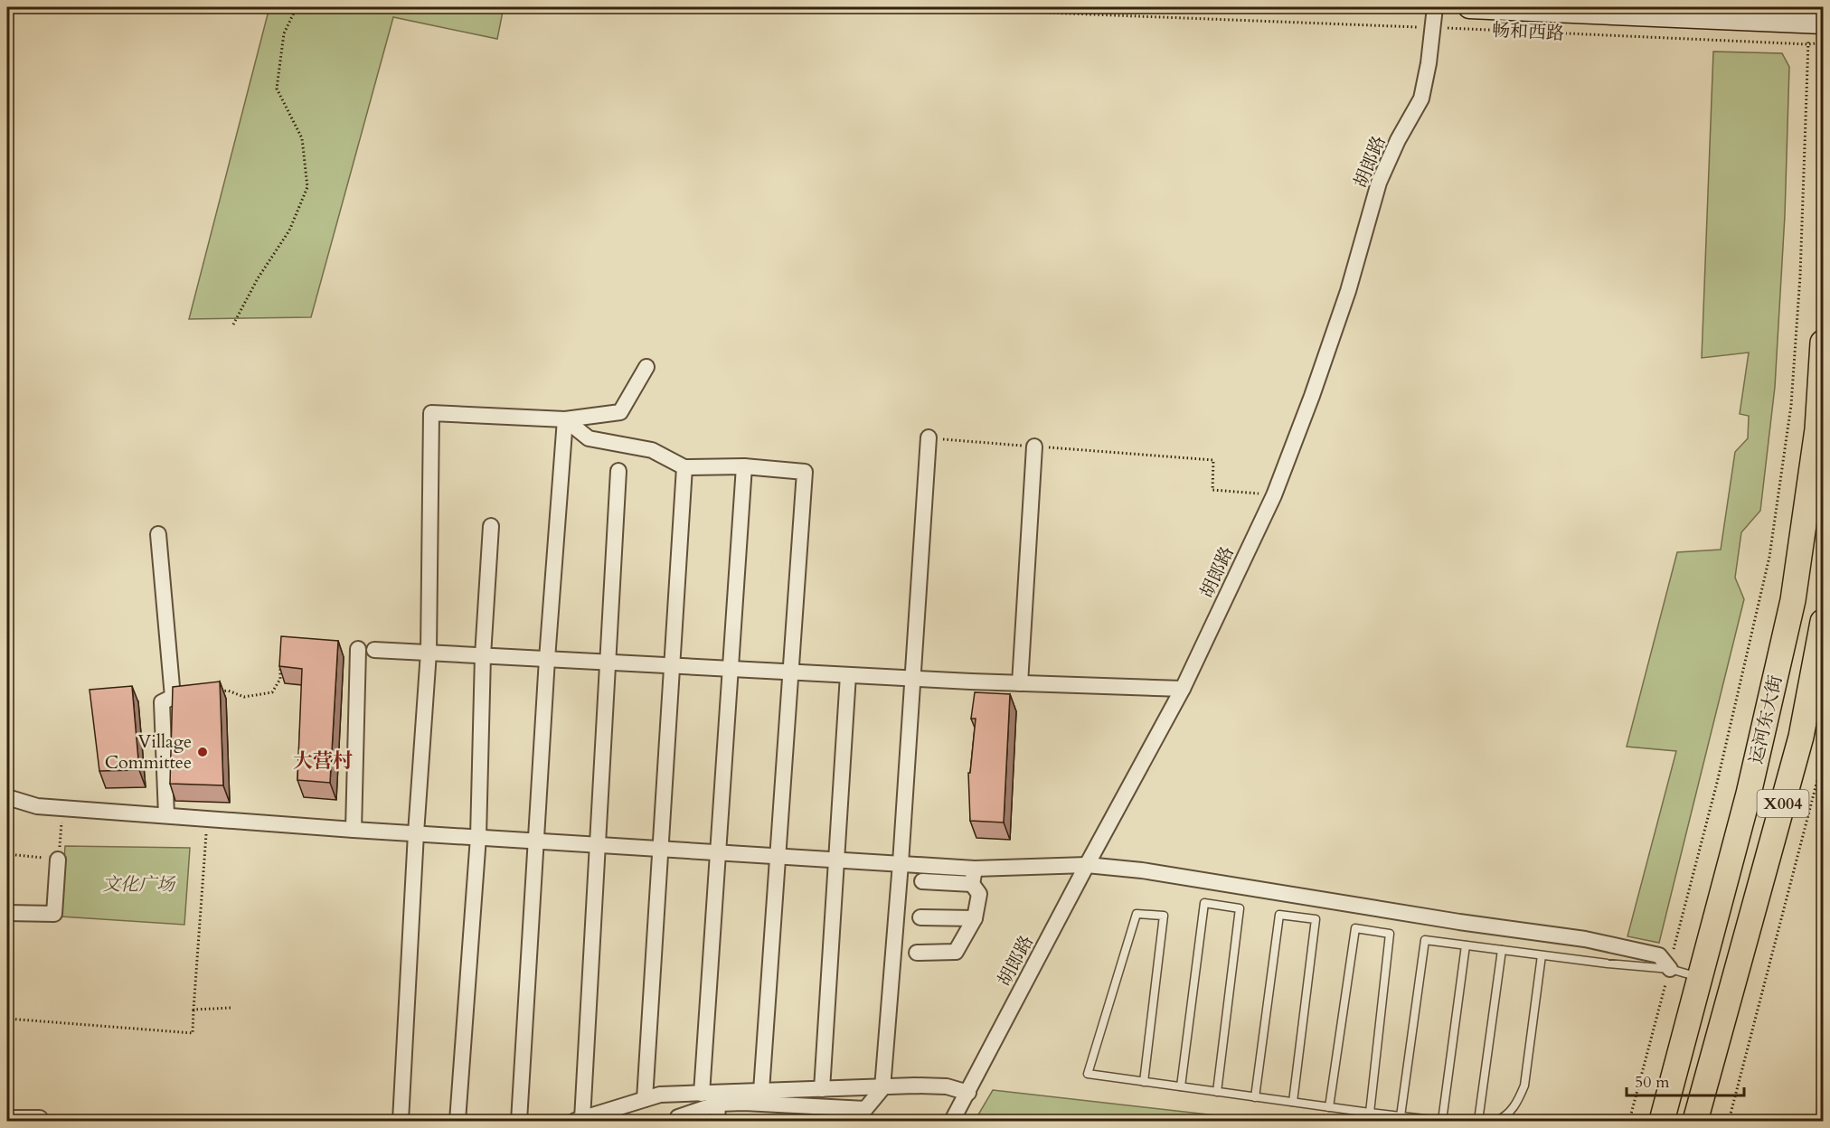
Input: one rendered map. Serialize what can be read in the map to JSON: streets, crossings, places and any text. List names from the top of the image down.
{
  "streets": {
    "main road": ["畅和西路", "运河东大街", "X004"],
    "street": ["胡郎路"]
  },
  "crossings": [
    ["畅和西路", "胡郎路"],
    ["畅和西路", "运河东大街"]
  ],
  "districts": ["大营村"],
  "parks": ["文化广场"],
  "places": ["Village Committee"],
  "scale_bar": "50 m"
}
